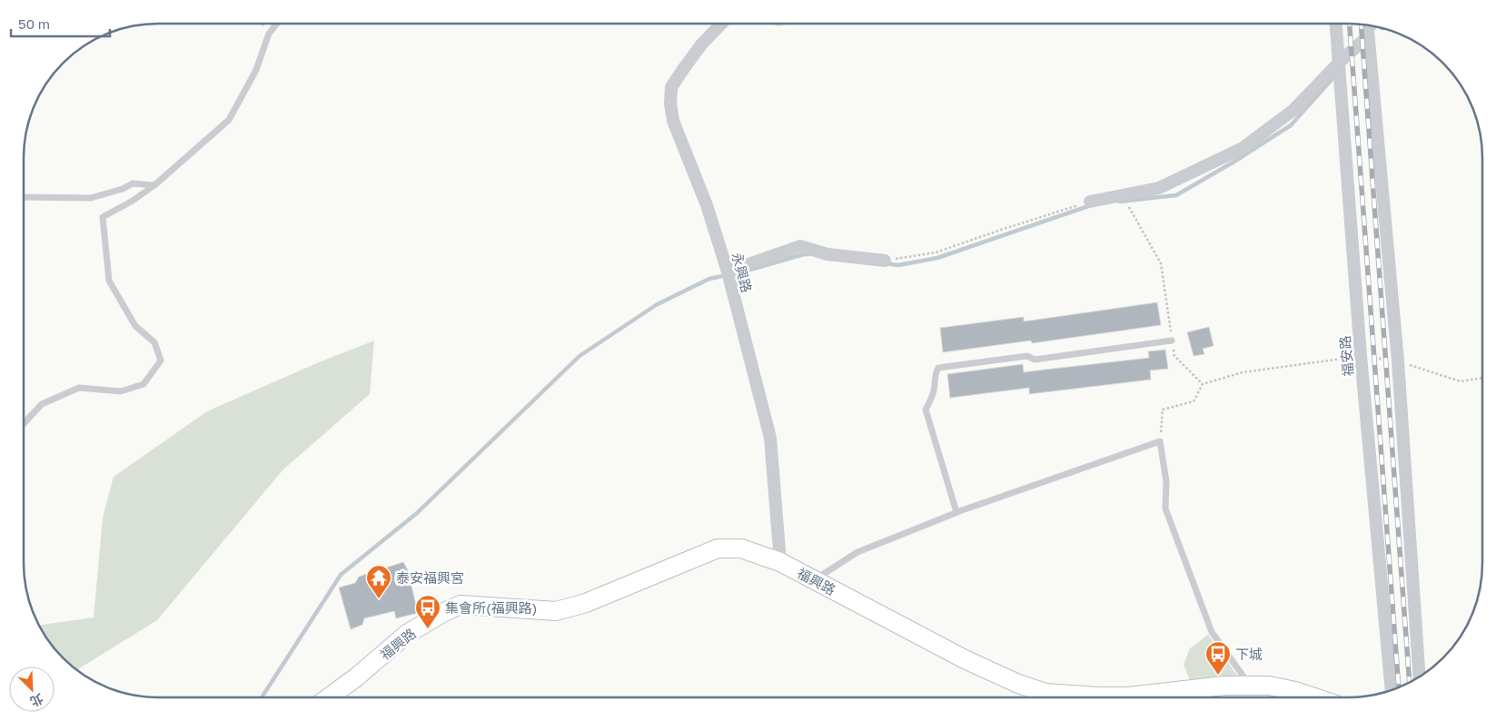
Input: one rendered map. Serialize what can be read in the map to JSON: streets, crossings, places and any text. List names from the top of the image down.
{
  "streets": {
    "street": ["永興路", "福安路", "福興路"]
  },
  "crossings": [
    ["永興路", "福興路"]
  ],
  "places": {
    "temple": ["泰安福興宮"],
    "bus stop": ["集會所(福興路)", "下城"]
  },
  "scale_bar": "50 m",
  "north": "bottom right"
}
